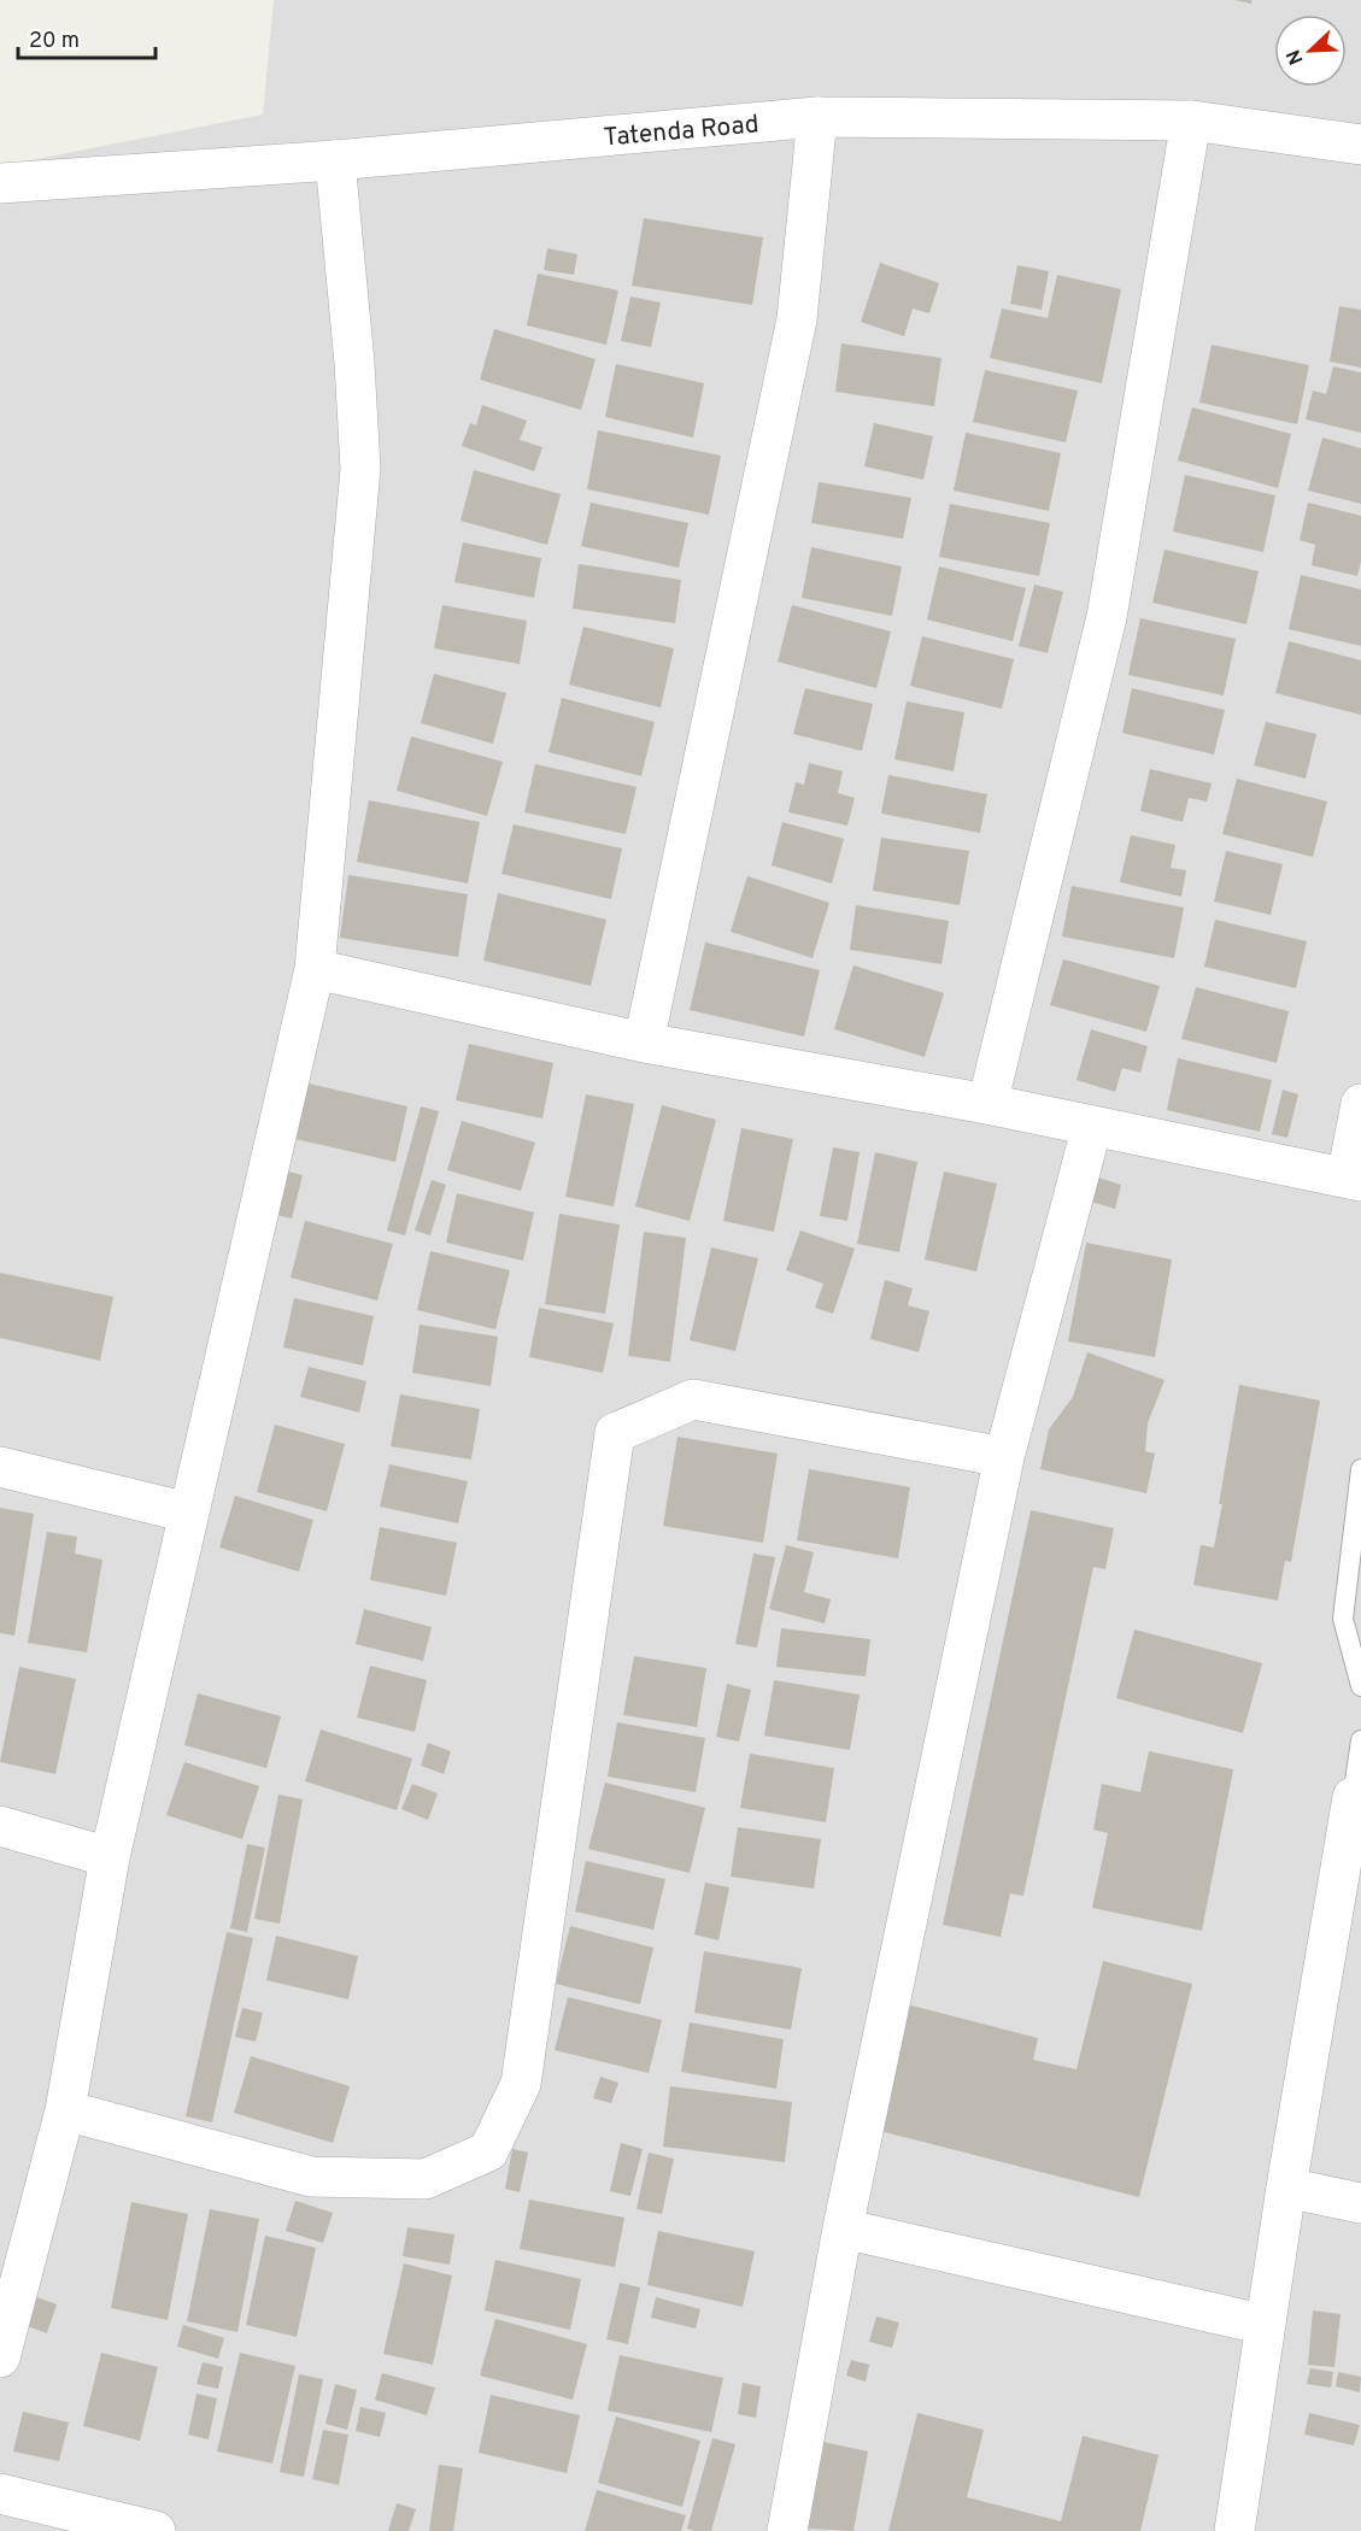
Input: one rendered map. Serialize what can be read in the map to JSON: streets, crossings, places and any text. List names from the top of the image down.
{
  "streets": {
    "street": ["Tatenda Road"]
  },
  "scale_bar": "20 m",
  "north": "bottom left"
}
